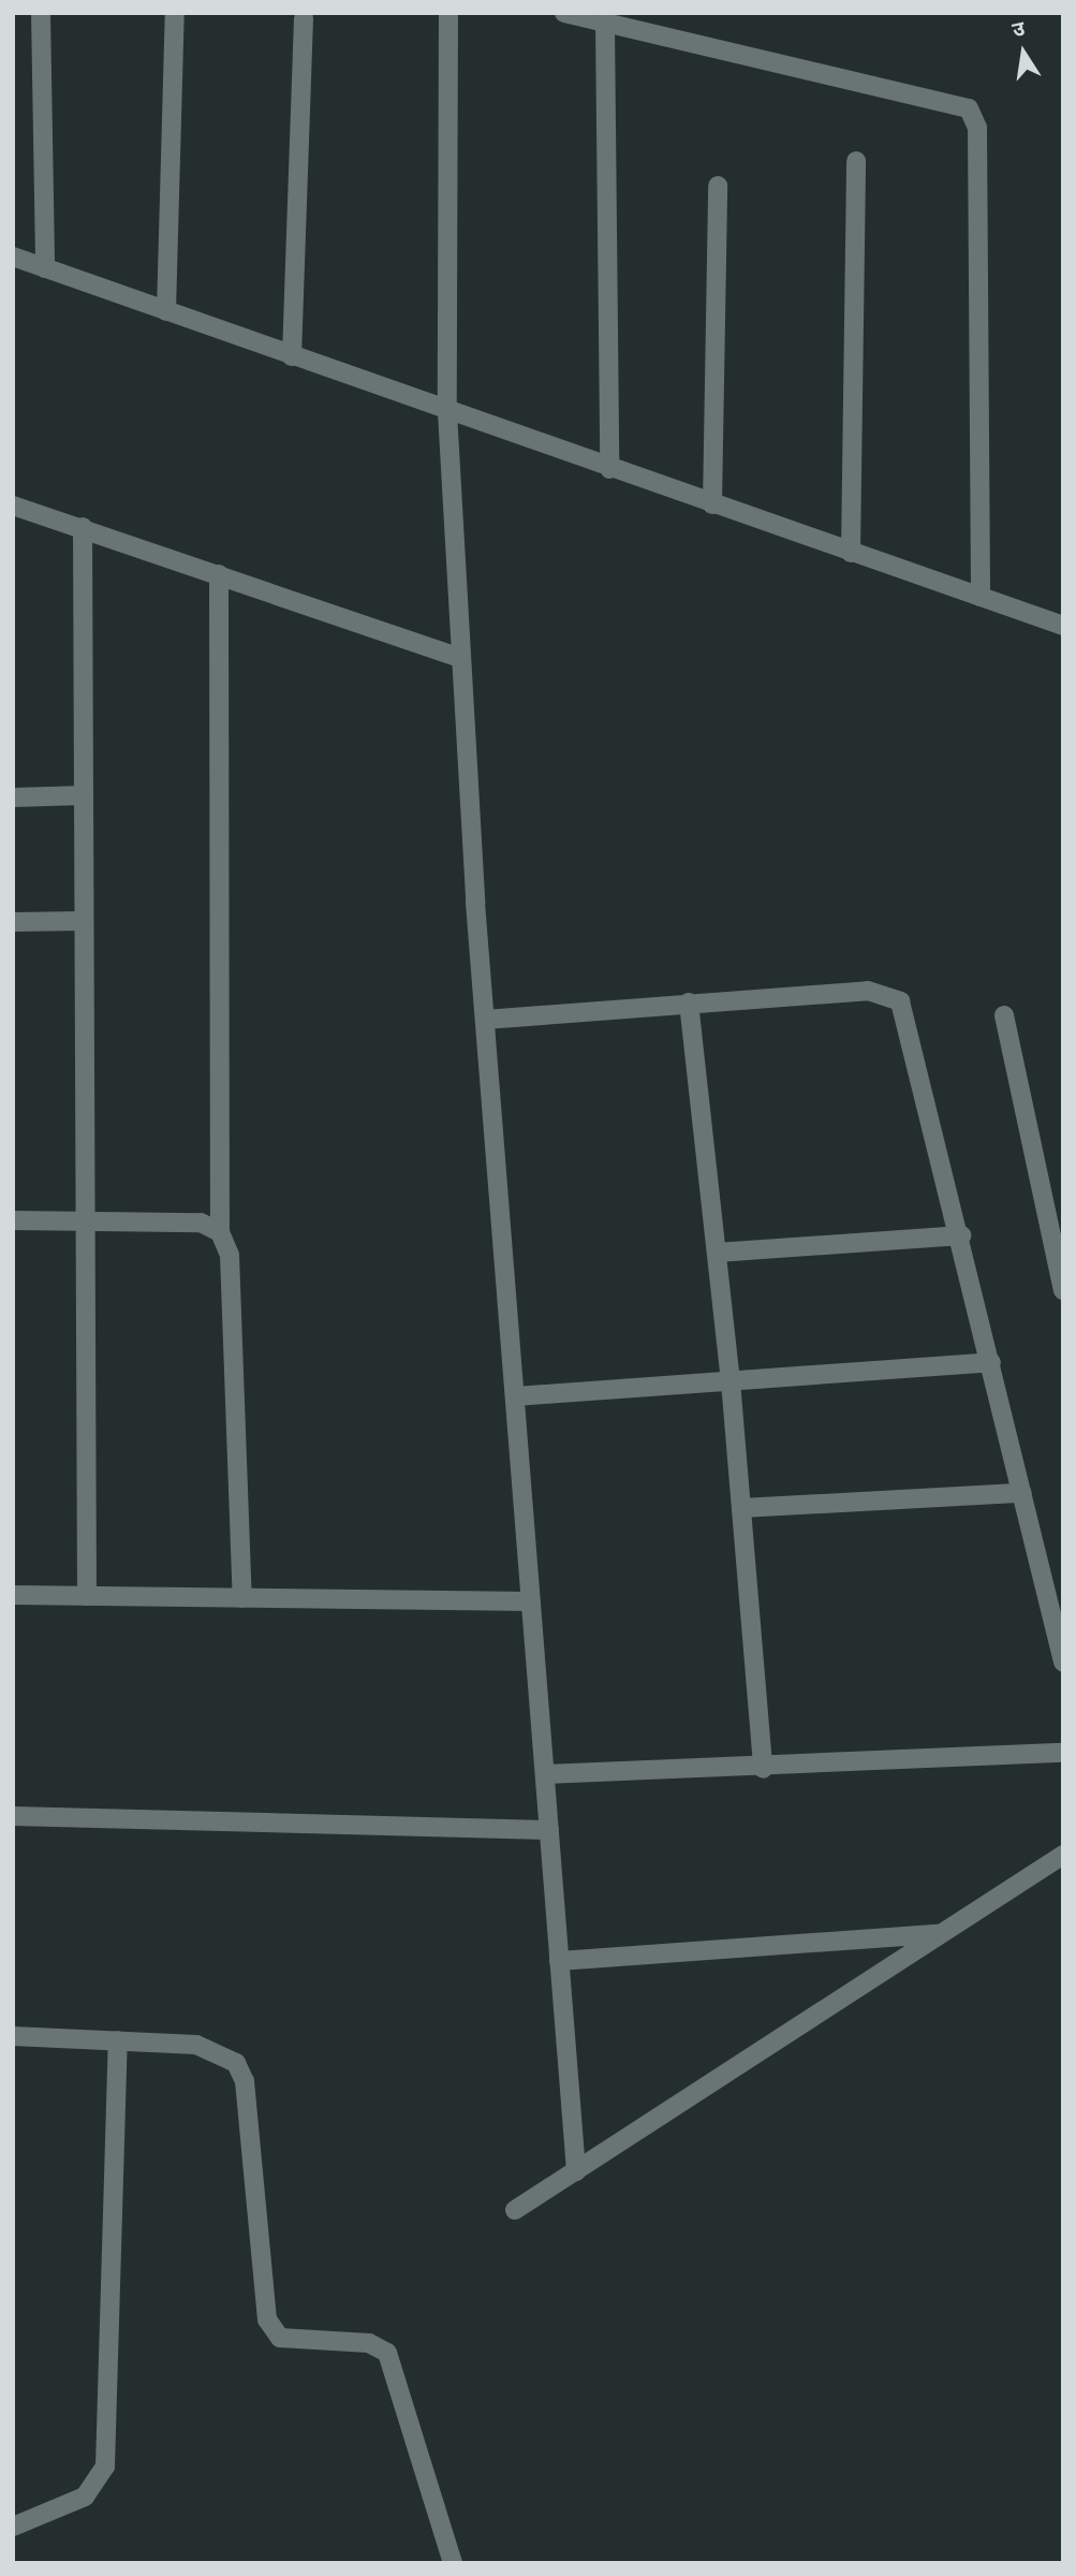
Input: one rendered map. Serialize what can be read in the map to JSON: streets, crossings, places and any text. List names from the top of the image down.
{
  "north": "top"
}
